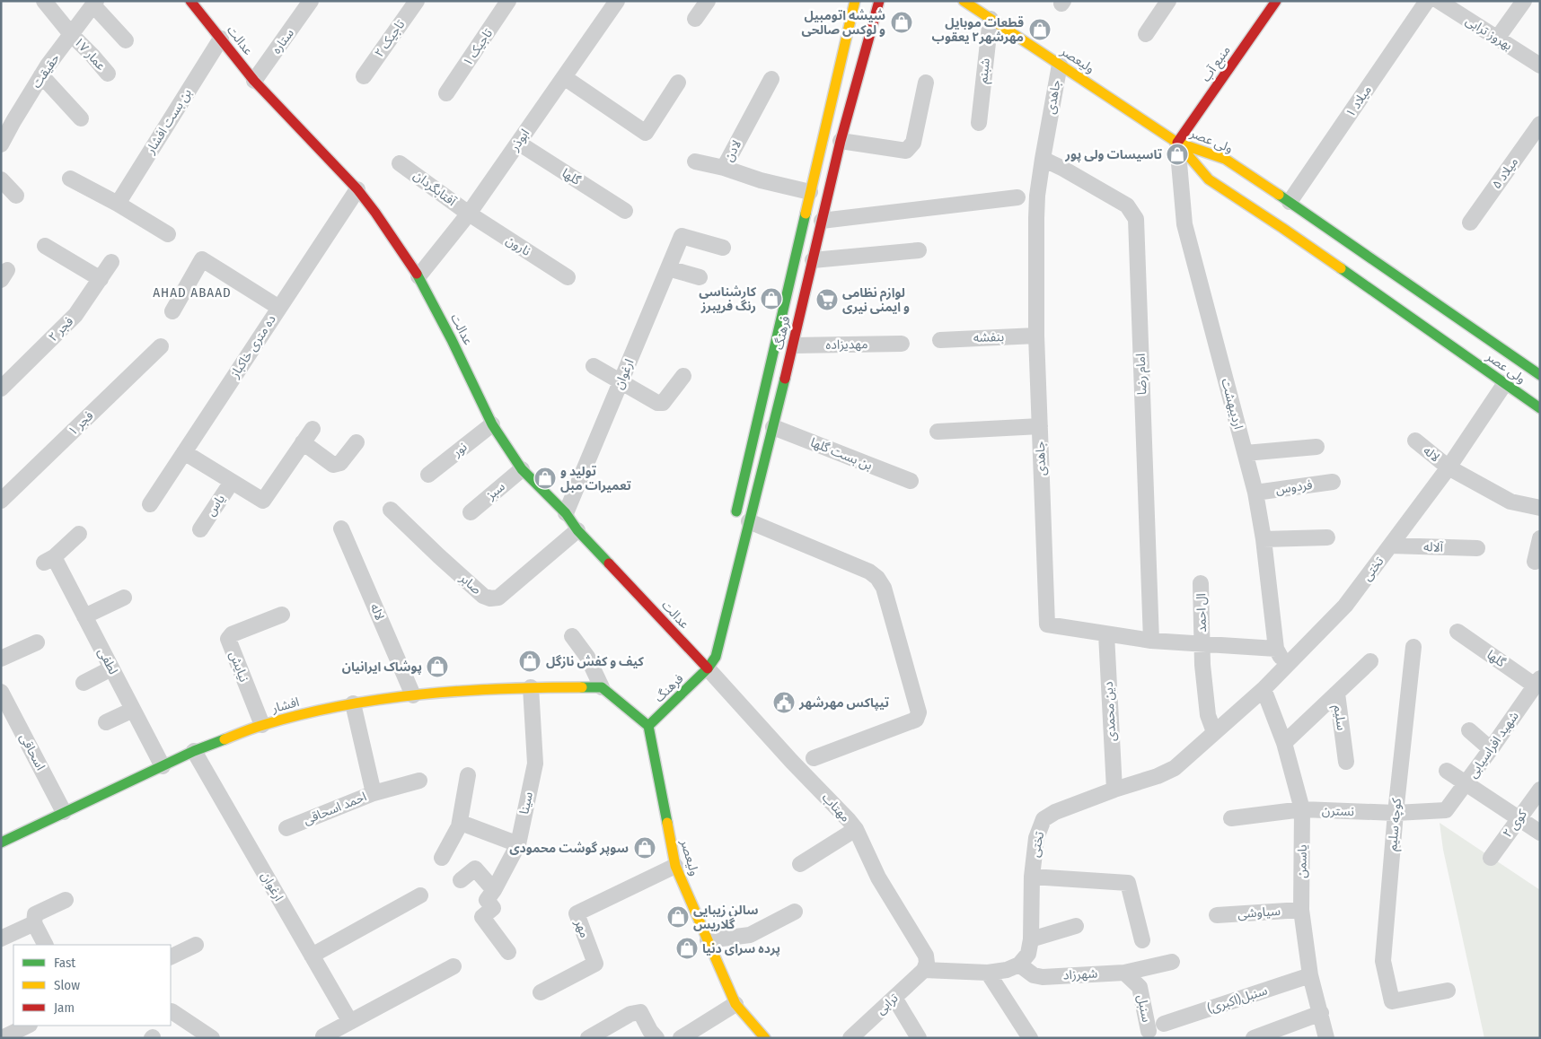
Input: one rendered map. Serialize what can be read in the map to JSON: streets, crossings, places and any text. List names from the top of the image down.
{
  "streets": {
    "street": [
      "بهروز ترابی",
      "تاجیک ۲",
      "عدالت",
      "ستاره",
      "تاجیک ۱",
      "عمار ۱۷",
      "ولیعصر",
      "منبع آب",
      "حقیقت",
      "شبنم",
      "جاهدی",
      "میلاد ۱",
      "بن بست افشار",
      "ابوذر",
      "ولی عصر",
      "لادن",
      "میلاد ۵",
      "گلها",
      "آفتابگردان",
      "نارون",
      "فجر ۲",
      "فرهنگ",
      "بنفشه",
      "مهدیزاده",
      "ده متری خاکباز",
      "ارغوان",
      "امام رضا",
      "اردیبهشت",
      "فجر ۱",
      "نور",
      "بن بست گلها",
      "لاله",
      "فردوس",
      "سبز",
      "یاس",
      "آلاله",
      "تختی",
      "صابر",
      "ال احمد",
      "لطفی",
      "نیایش",
      "افشار",
      "دین محمدی",
      "سلیم",
      "شهید افراسیابی",
      "اسحاقی",
      "سینا",
      "مهتاب",
      "احمد اسحاقی",
      "نسترن",
      "کوی ۲",
      "کوچه سلیم",
      "یاسمن",
      "سیاوشی",
      "مهر",
      "شهرزاد",
      "سنبل(اکبری)",
      "ترابی",
      "سنبل"
    ]
  },
  "crossings": [
    ["عدالت", "ستاره"],
    ["عدالت", "بن بست افشار"],
    ["عدالت", "ابوذر"],
    ["عدالت", "فرهنگ"],
    ["عدالت", "ده متری خاکباز"],
    ["عدالت", "ارغوان"],
    ["عدالت", "نور"],
    ["عدالت", "سبز"],
    ["عدالت", "صابر"],
    ["عدالت", "مهتاب"],
    ["عمار ۱۷", "حقیقت"],
    ["ولیعصر", "منبع آب"],
    ["ولیعصر", "شبنم"],
    ["ولیعصر", "جاهدی"],
    ["ولیعصر", "ولی عصر"],
    ["ولیعصر", "فرهنگ"],
    ["ولیعصر", "اردیبهشت"],
    ["ولیعصر", "مهر"],
    ["منبع آب", "ولی عصر"],
    ["منبع آب", "اردیبهشت"],
    ["جاهدی", "بنفشه"],
    ["جاهدی", "امام رضا"],
    ["جاهدی", "اردیبهشت"],
    ["جاهدی", "ال احمد"],
    ["جاهدی", "دین محمدی"],
    ["میلاد ۱", "ولی عصر"],
    ["ابوذر", "گلها"],
    ["ابوذر", "آفتابگردان"],
    ["ابوذر", "نارون"],
    ["ولی عصر", "اردیبهشت"],
    ["ولی عصر", "تختی"],
    ["لادن", "فرهنگ"],
    ["گلها", "شهید افراسیابی"],
    ["آفتابگردان", "نارون"],
    ["فرهنگ", "مهدیزاده"],
    ["فرهنگ", "بن بست گلها"],
    ["فرهنگ", "مهتاب"],
    ["ارغوان", "افشار"],
    ["اردیبهشت", "فردوس"],
    ["اردیبهشت", "تختی"],
    ["لاله", "تختی"],
    ["لاله", "افشار"],
    ["آلاله", "تختی"],
    ["تختی", "دین محمدی"],
    ["تختی", "یاسمن"],
    ["تختی", "شهرزاد"],
    ["لطفی", "افشار"],
    ["نیایش", "افشار"],
    ["افشار", "اسحاقی"],
    ["افشار", "سینا"],
    ["افشار", "احمد اسحاقی"],
    ["شهید افراسیابی", "نسترن"],
    ["مهتاب", "ترابی"],
    ["نسترن", "کوچه سلیم"],
    ["نسترن", "یاسمن"],
    ["یاسمن", "سیاوشی"],
    ["یاسمن", "سنبل(اکبری)"],
    ["شهرزاد", "سنبل"]
  ],
  "districts": ["AHAD ABAAD"],
  "places": {
    "shop": [
      "شیشه اتومبیل و لوکس صالحی",
      "قطعات موبایل مهرشهر۲ یعقوب",
      "تاسیسات ولی پور",
      "کارشناسی رنگ فریبرز",
      "تولید و تعمیرات مبل",
      "کیف و کفش نازگل",
      "پوشاک ایرانیان",
      "سوپر گوشت محمودی",
      "سالن زیبایی گلاریس",
      "پرده سرای دنیا"
    ],
    "supermarket": ["لوازم نظامی و ایمنی نیری"],
    "public building": ["تیپاکس مهرشهر"]
  },
  "legend": ["Fast", "Slow", "Jam"]
}
